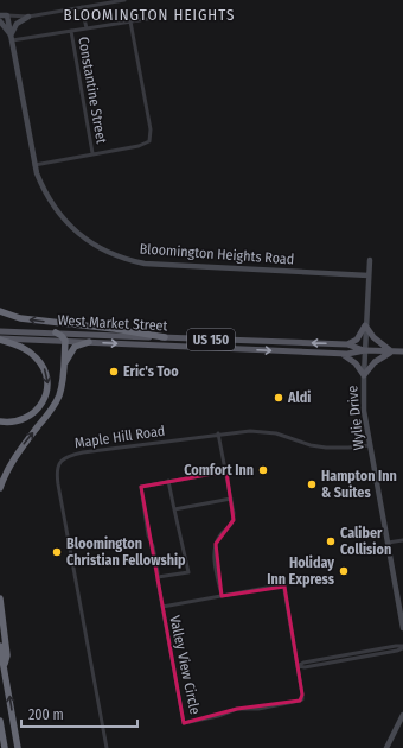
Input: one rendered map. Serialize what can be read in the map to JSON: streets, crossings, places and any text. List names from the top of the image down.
{
  "streets": {
    "main road": [
      "Bloomington Heights Road",
      "West Market Street",
      "US 150",
      "Wylie Drive"
    ],
    "street": ["Constantine Street", "Maple Hill Road", "Valley View Circle"]
  },
  "crossings": [
    ["Bloomington Heights Road", "Wylie Drive"],
    ["West Market Street", "Wylie Drive"],
    ["Wylie Drive", "Maple Hill Road"]
  ],
  "districts": ["BLOOMINGTON HEIGHTS"],
  "places": [
    "Eric's Too",
    "Aldi",
    "Comfort Inn",
    "Hampton Inn & Suites",
    "Caliber Collision",
    "Bloomington Christian Fellowship",
    "Holiday Inn Express"
  ],
  "scale_bar": "200 m"
}
